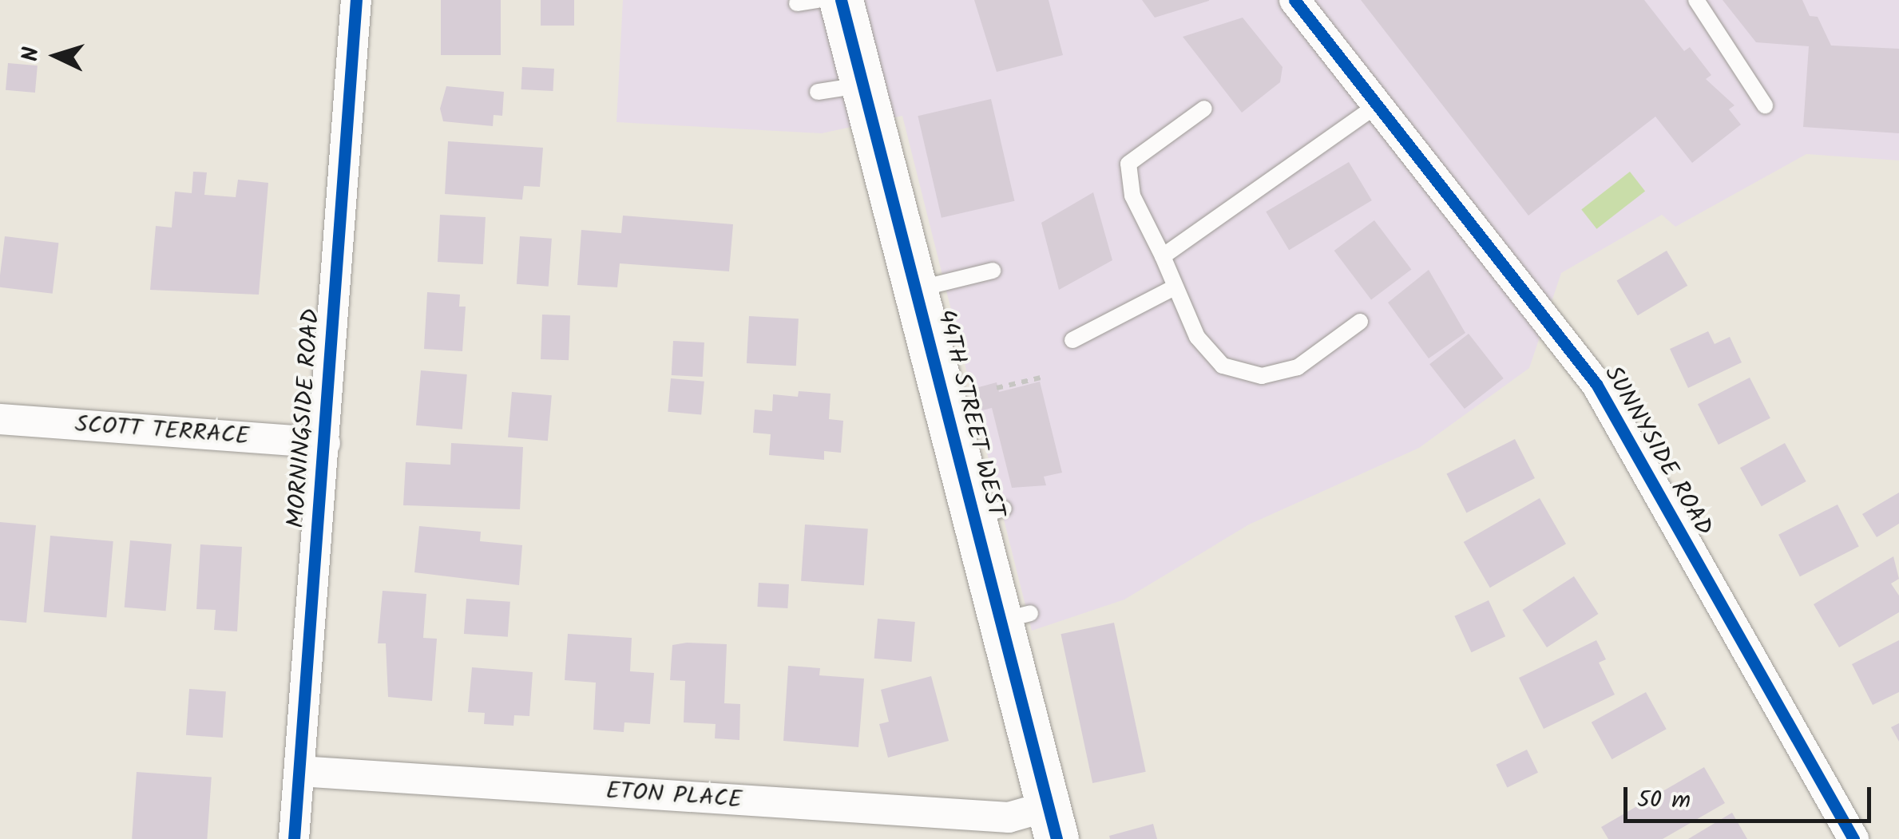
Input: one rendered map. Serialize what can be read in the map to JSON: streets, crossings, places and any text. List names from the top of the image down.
{
  "streets": {
    "street": [
      "44TH STREET WEST",
      "MORNINGSIDE ROAD",
      "SCOTT TERRACE",
      "SUNNYSIDE ROAD",
      "ETON PLACE"
    ]
  },
  "crossings": [
    ["44TH STREET WEST", "ETON PLACE"],
    ["MORNINGSIDE ROAD", "SCOTT TERRACE"],
    ["MORNINGSIDE ROAD", "ETON PLACE"]
  ],
  "scale_bar": "50 m",
  "north": "left"
}
